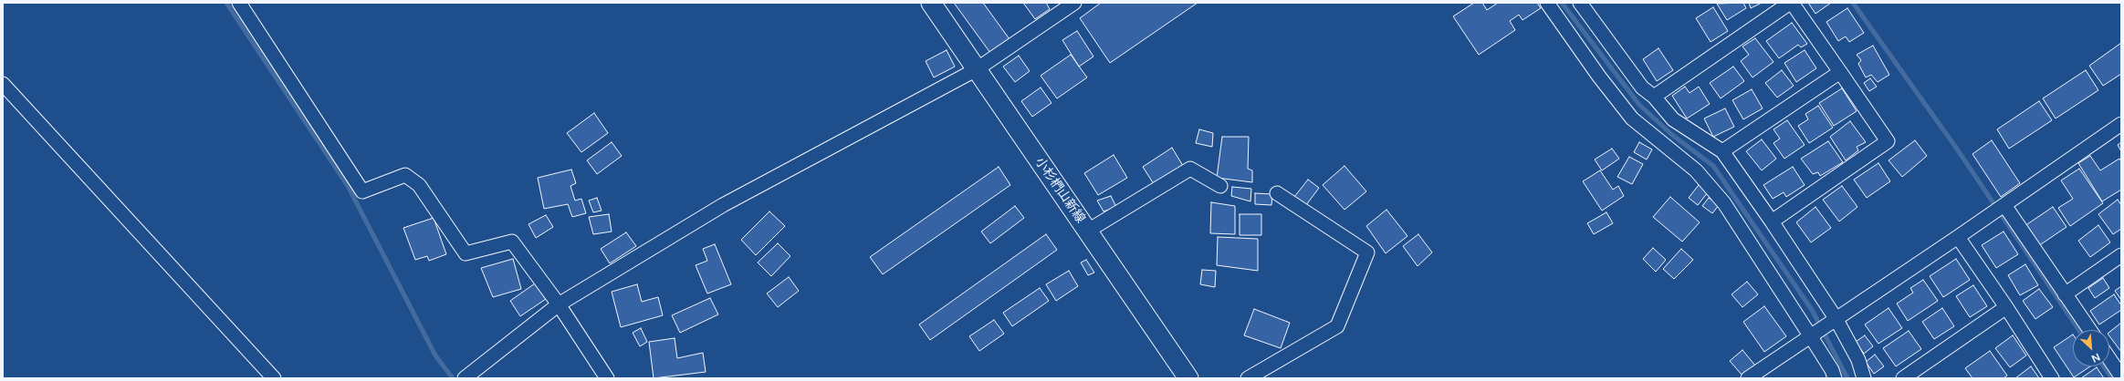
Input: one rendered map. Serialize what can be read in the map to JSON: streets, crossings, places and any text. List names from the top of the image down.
{
  "streets": {
    "main road": ["小杉椚山新線"]
  },
  "north": "bottom right"
}
